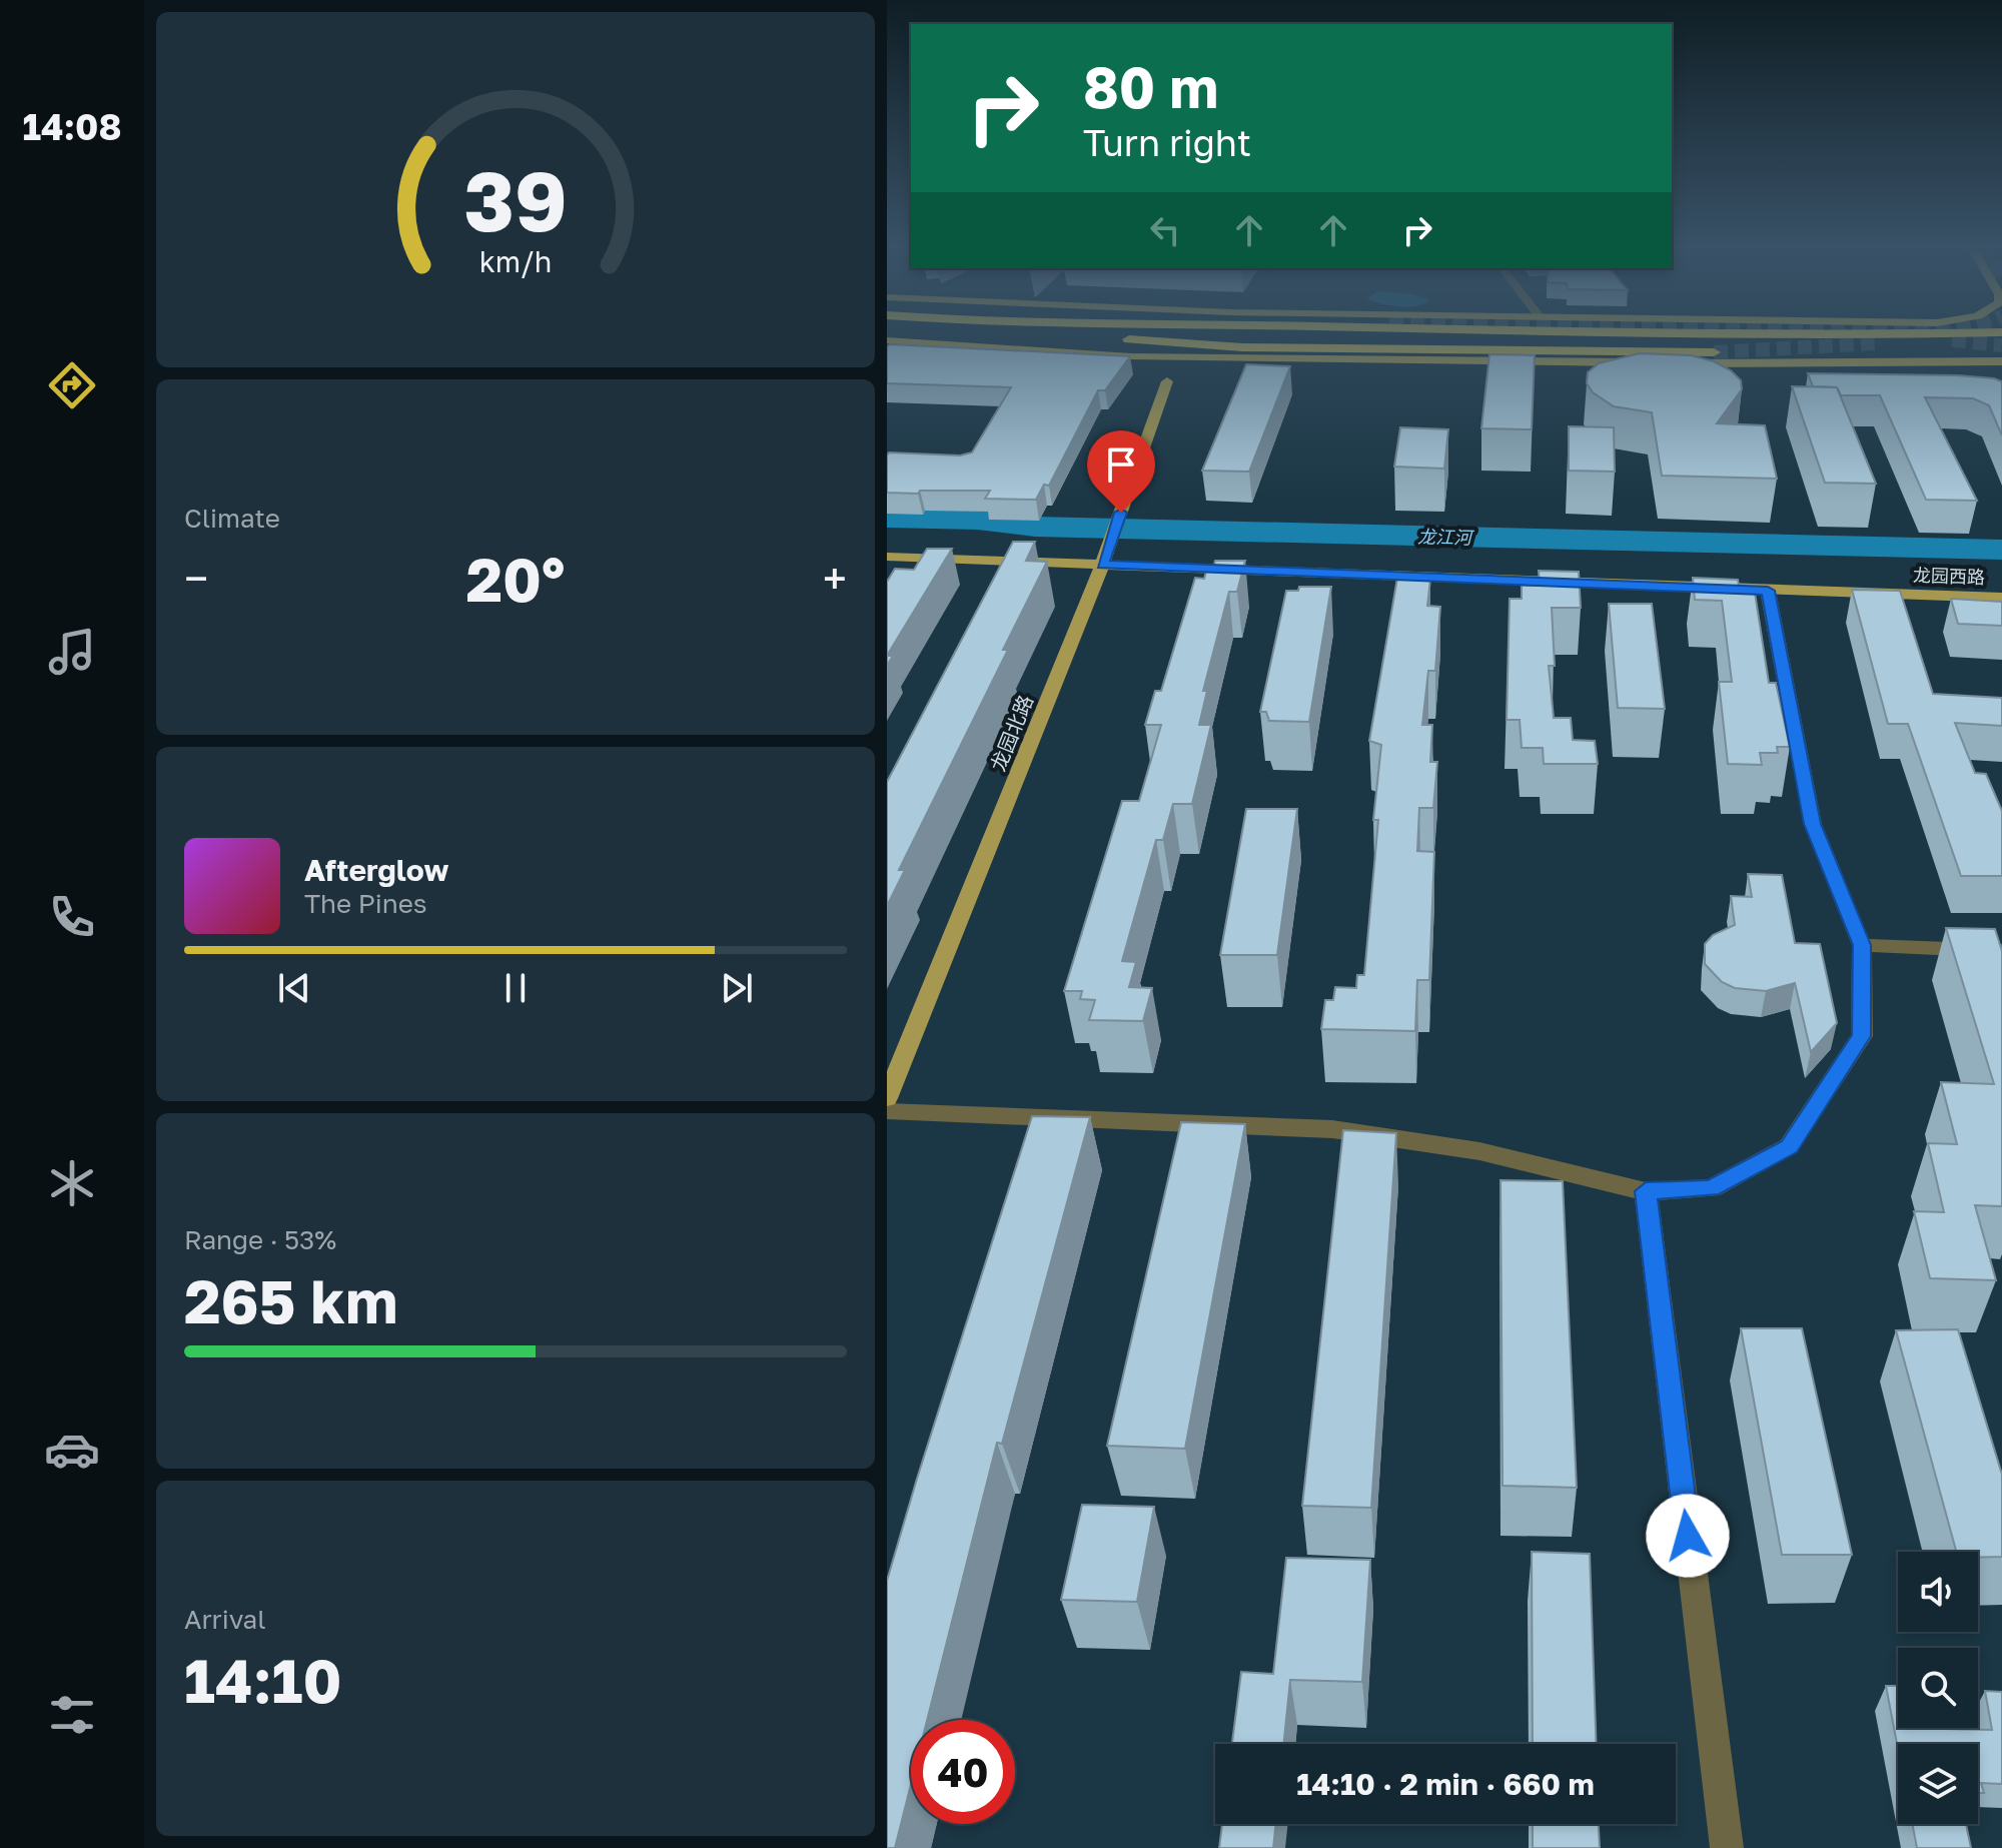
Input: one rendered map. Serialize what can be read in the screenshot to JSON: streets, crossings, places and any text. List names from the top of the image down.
{
  "streets": {
    "main road": ["龙园西路", "龙园北路"]
  },
  "crossings": [
    ["龙园西路", "龙园北路"]
  ],
  "water": ["龙江河"],
  "page": {
    "tabs": "14:08",
    "turn": ["80 m", "Turn right"],
    "tile": [
      "Climate",
      ["Range · 53%", "265 km"],
      ["Arrival", "14:10"]
    ],
    "heat": ["−", "20°", "+"],
    "song": ["Afterglow", "The Pines"],
    "limit": "40",
    "trip": "14:10 · 2 min · 660 m",
    "gauge": ["39", "km/h"]
  }
}
